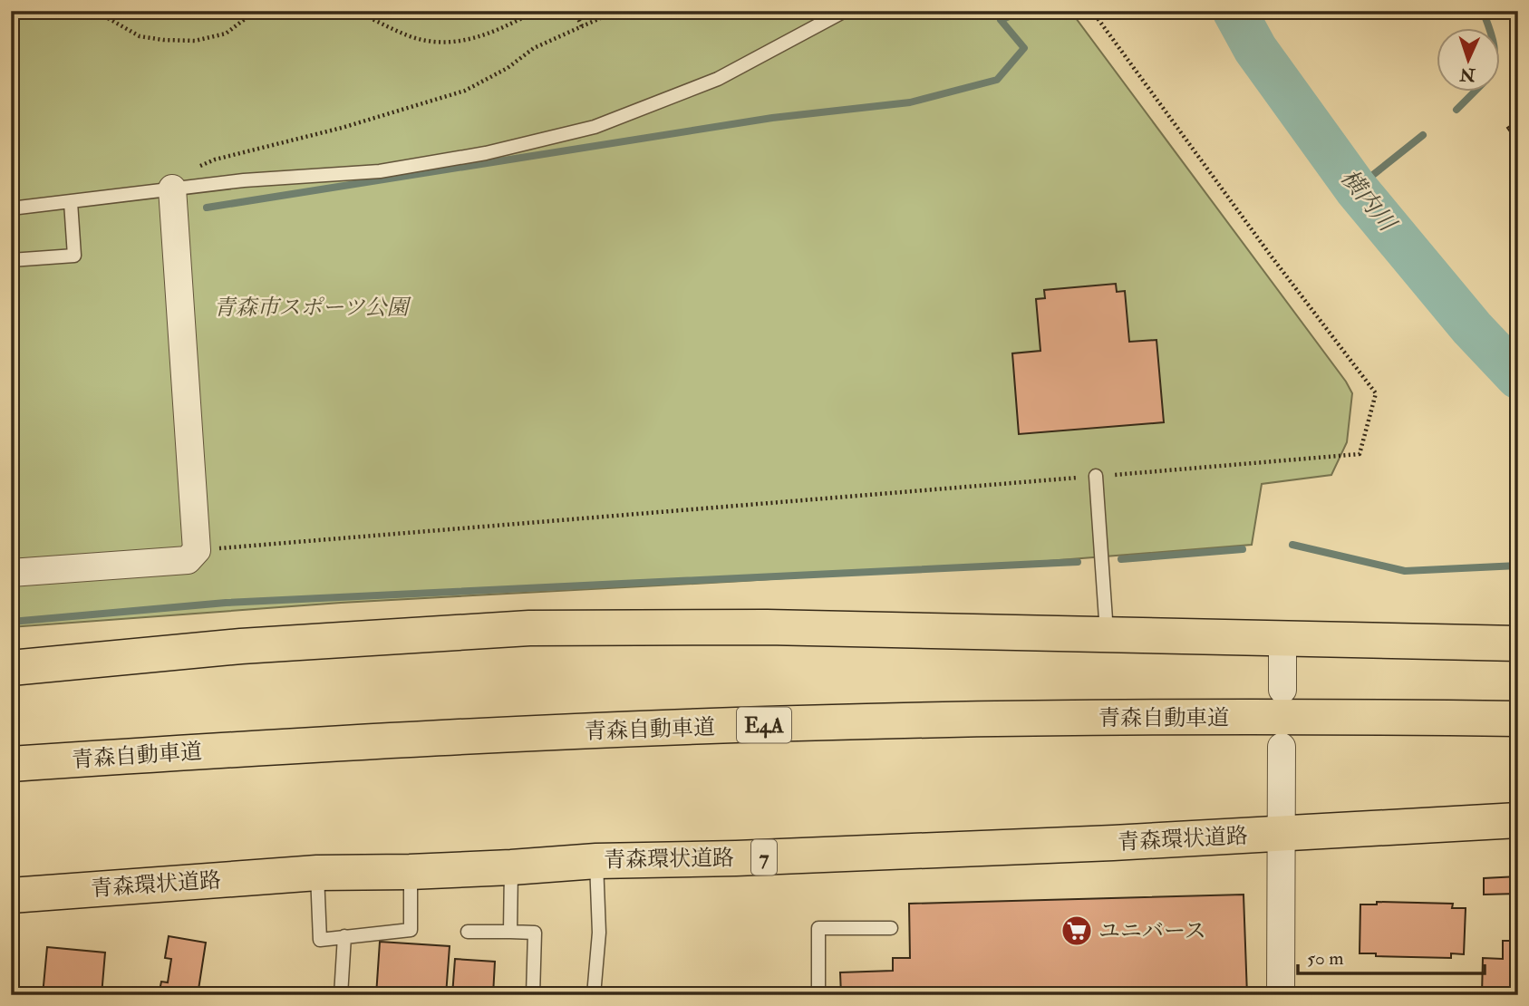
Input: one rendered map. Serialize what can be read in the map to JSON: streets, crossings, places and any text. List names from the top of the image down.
{
  "streets": {
    "highway": [
      "青森自動車道",
      "E4A",
      "青森環状道路",
      "7"
    ]
  },
  "water": ["横内川"],
  "parks": ["青森市スポーツ公園"],
  "places": {
    "supermarket": ["ユニバース"]
  },
  "scale_bar": "50 m",
  "north": "bottom"
}
